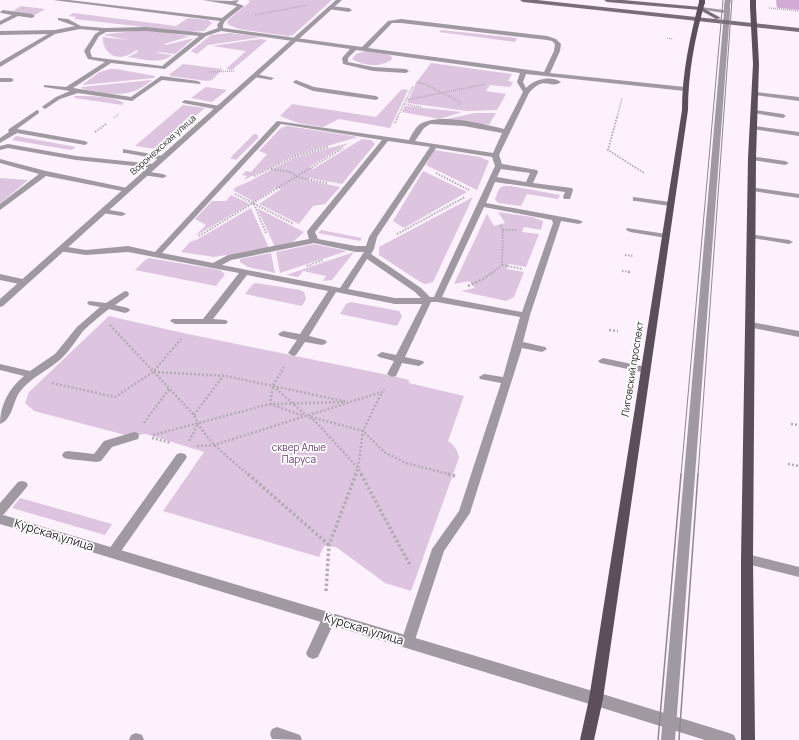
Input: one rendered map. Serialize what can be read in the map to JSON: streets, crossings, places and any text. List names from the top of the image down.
{
  "streets": {
    "main road": ["Лиговский проспект"],
    "street": ["Воронежская улица", "Курская улица"]
  },
  "crossings": [
    ["Лиговский проспект", "Курская улица"]
  ],
  "parks": ["сквер Алые Паруса"]
}
